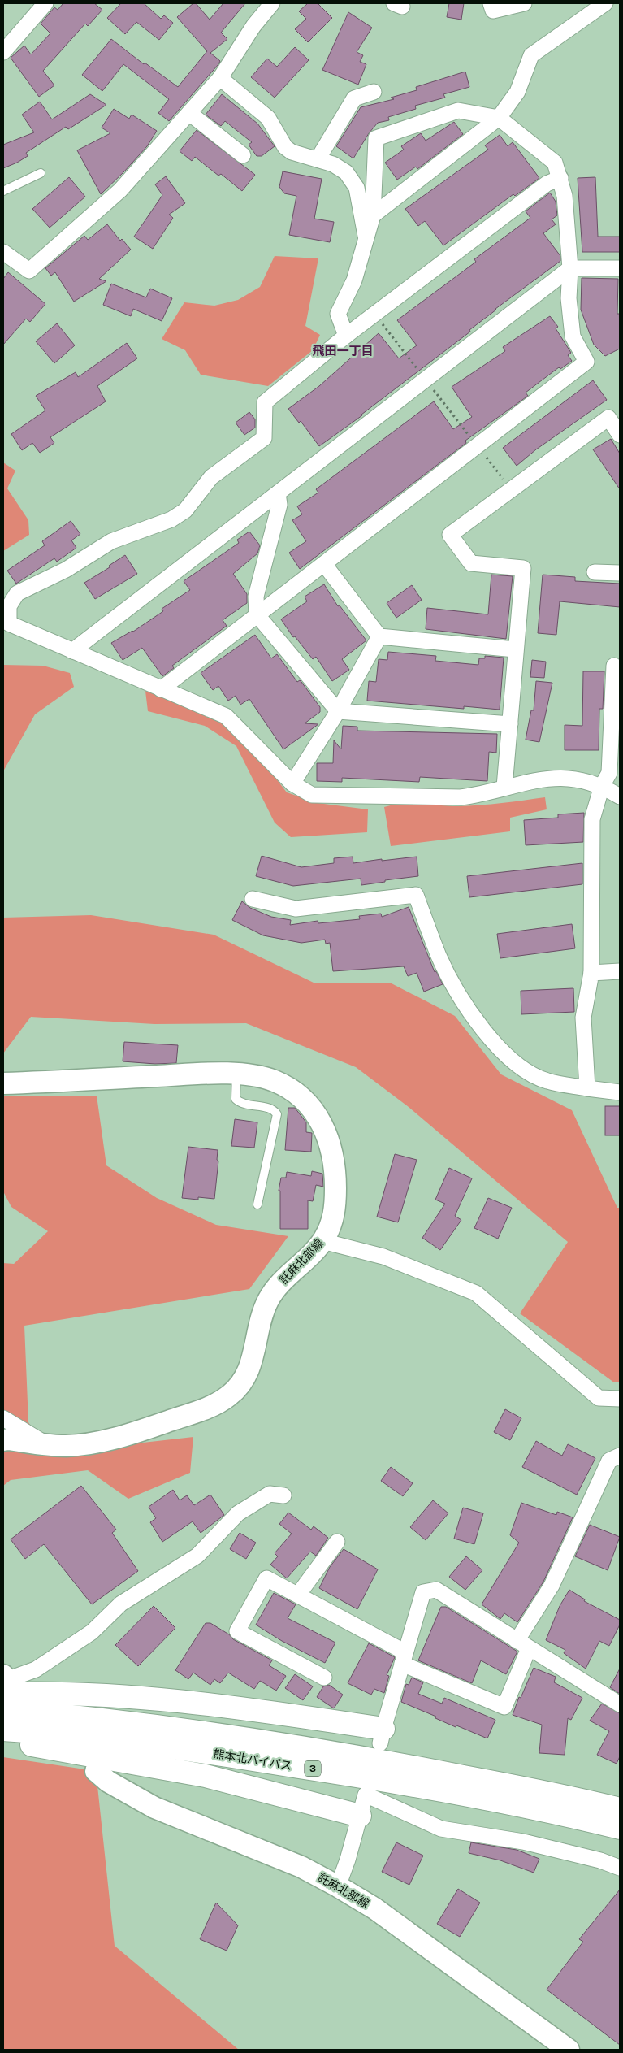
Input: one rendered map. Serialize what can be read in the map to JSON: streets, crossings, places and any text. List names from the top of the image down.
{
  "streets": {
    "highway": ["熊本北バイパス", "3"],
    "main road": ["託麻北部線"]
  },
  "districts": ["飛田一丁目"]
}
